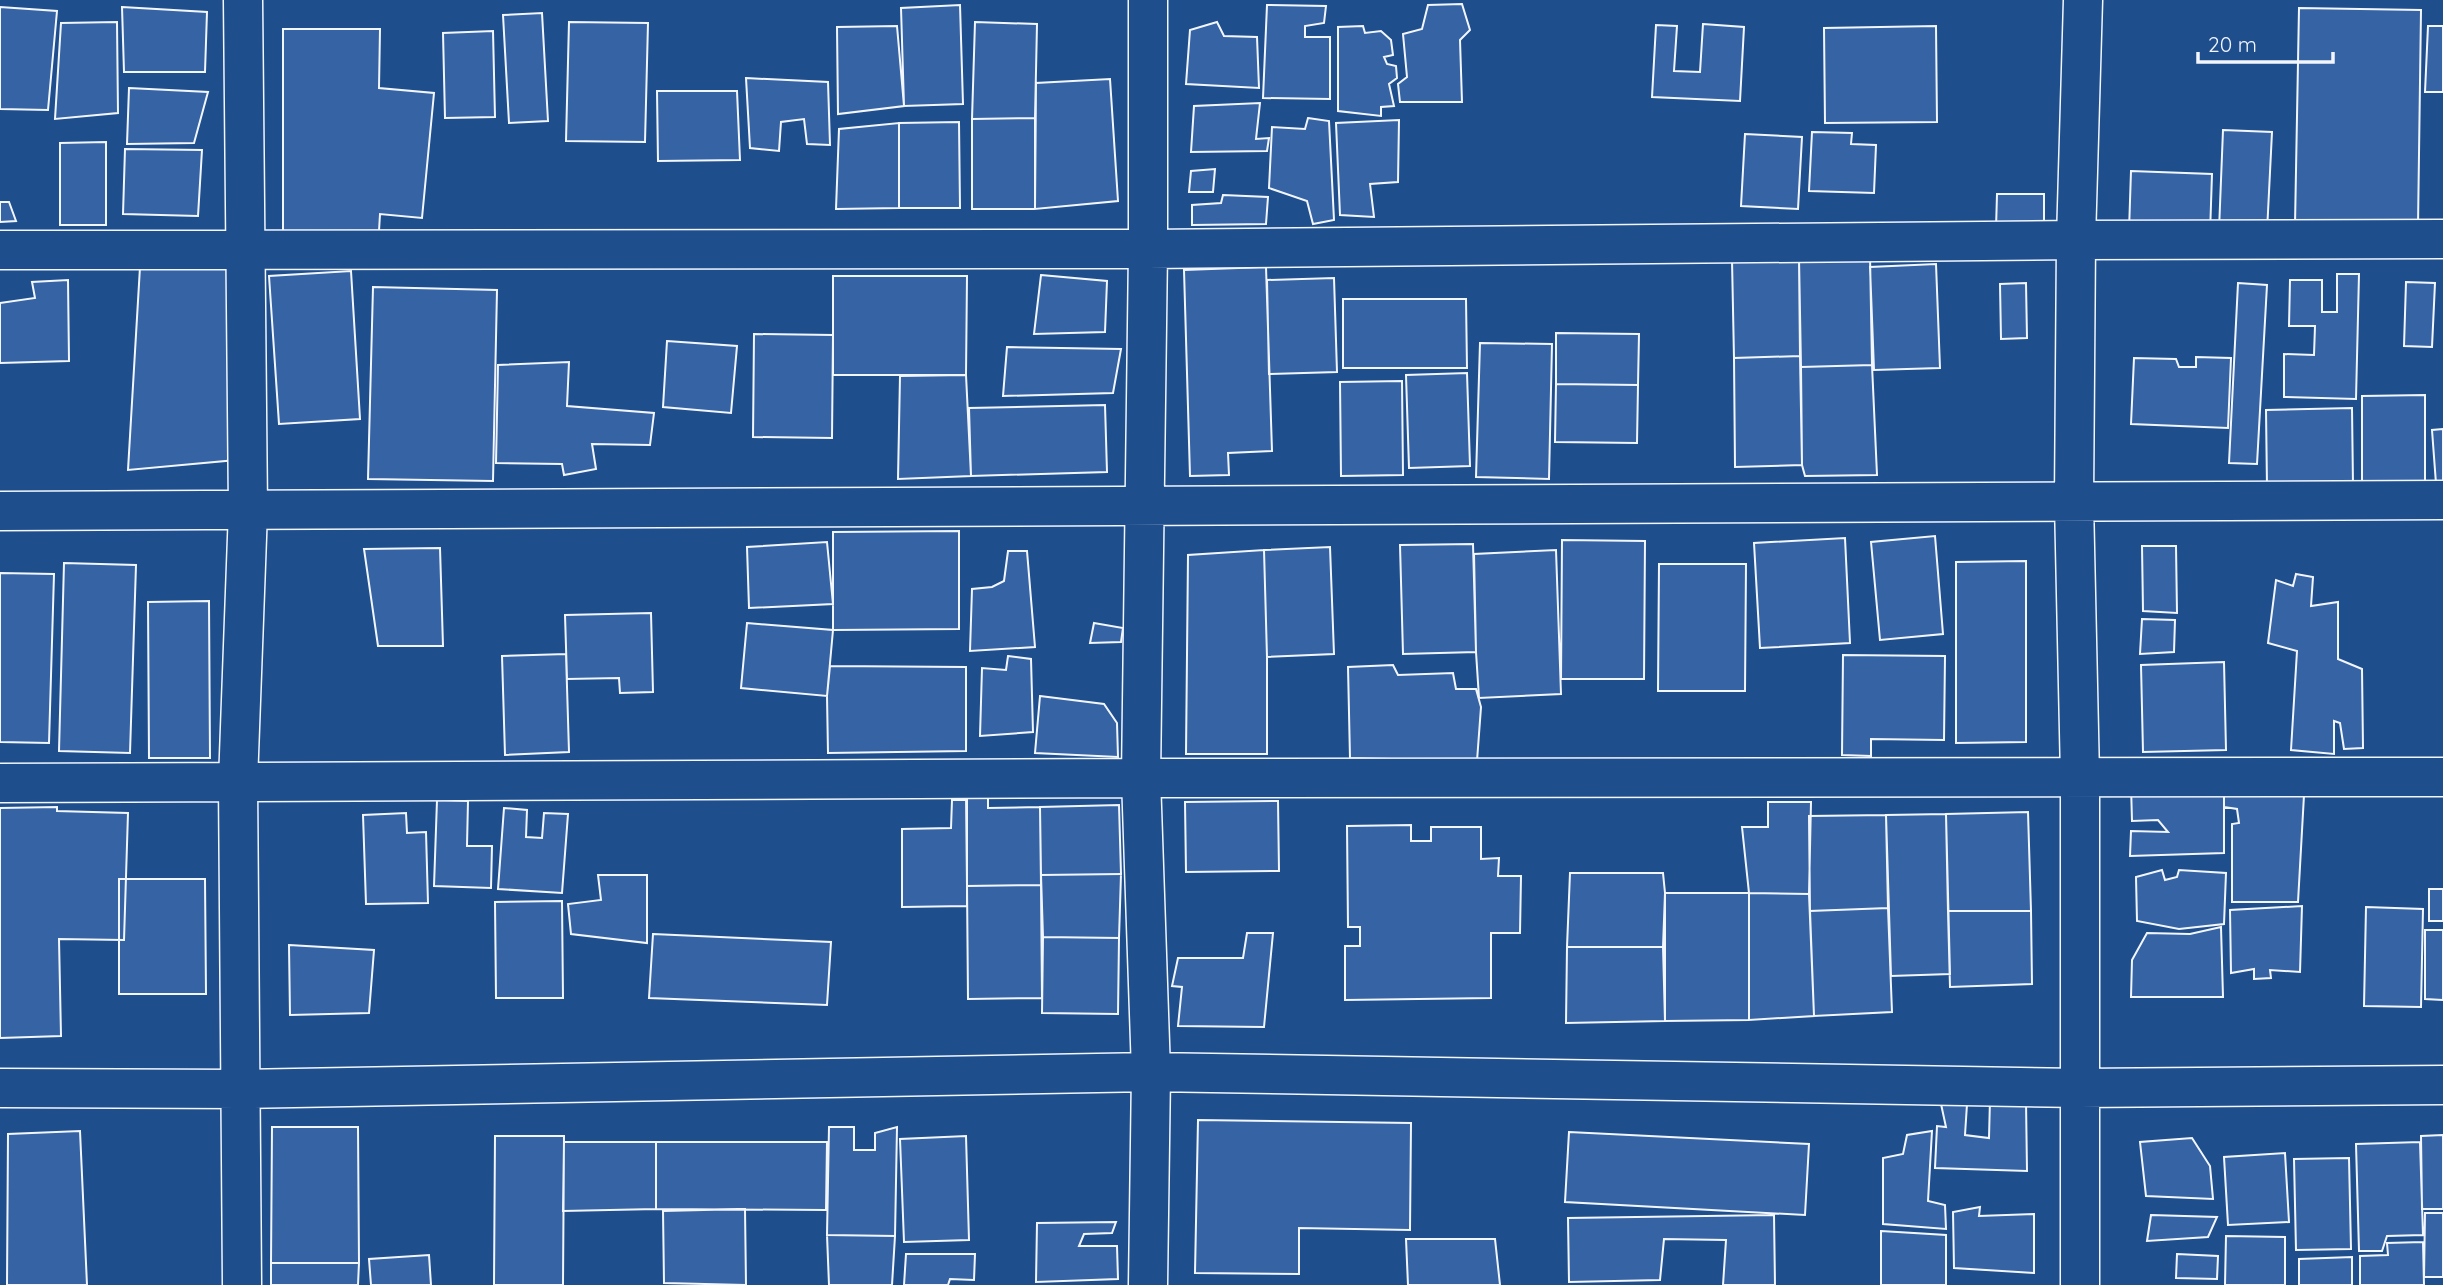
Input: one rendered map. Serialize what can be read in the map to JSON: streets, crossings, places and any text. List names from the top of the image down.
{
  "scale_bar": "20 m"
}
